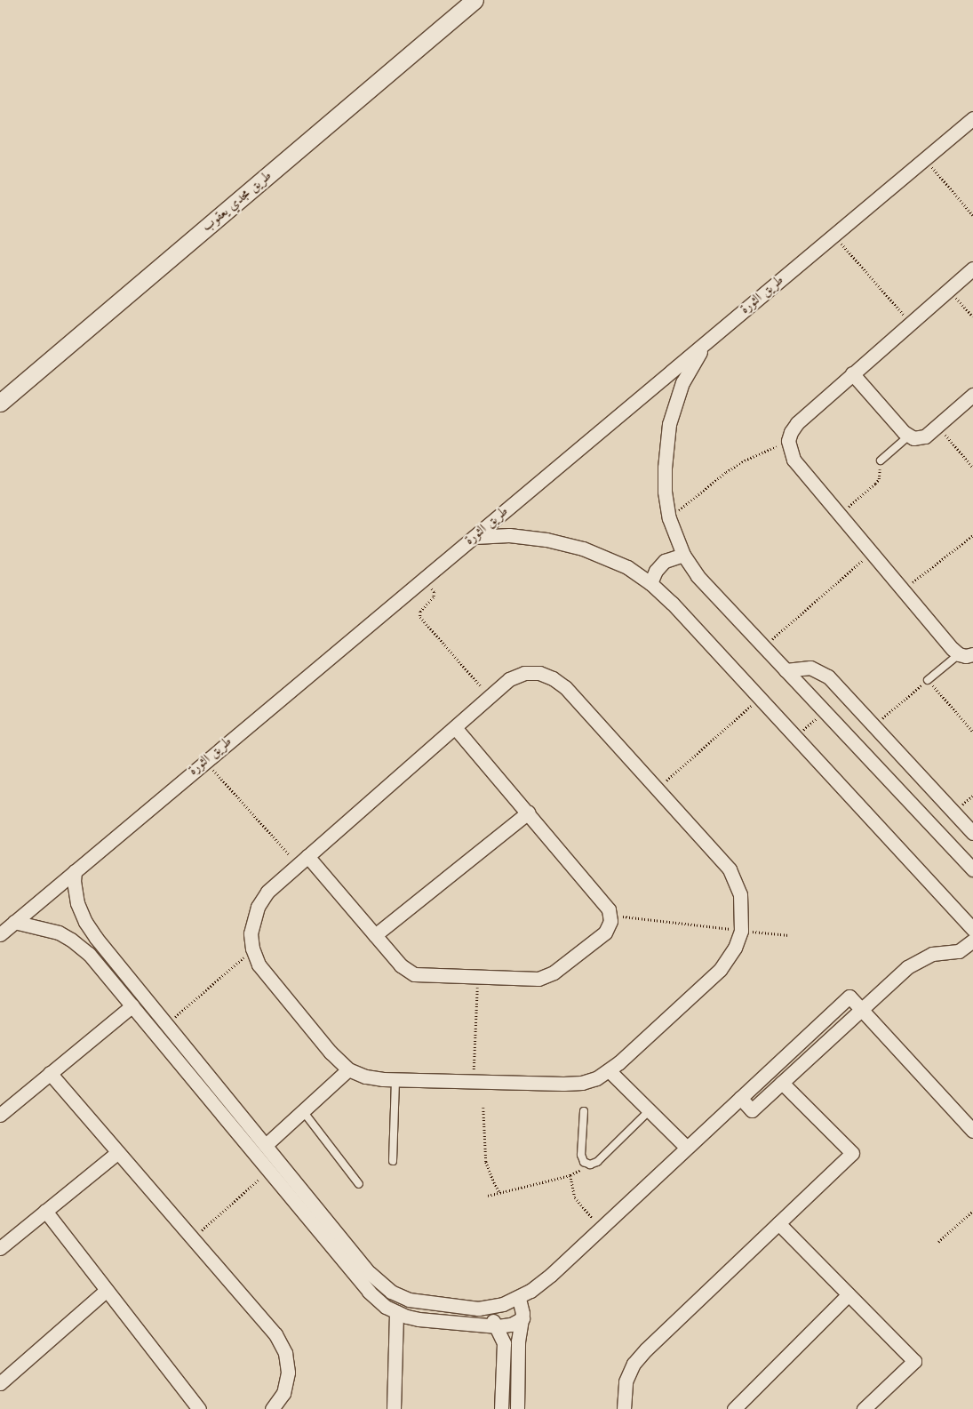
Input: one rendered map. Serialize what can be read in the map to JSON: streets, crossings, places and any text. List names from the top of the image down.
{
  "streets": {
    "street": ["طريق مجدي يعقوب", "طريق الثورة"]
  }
}
